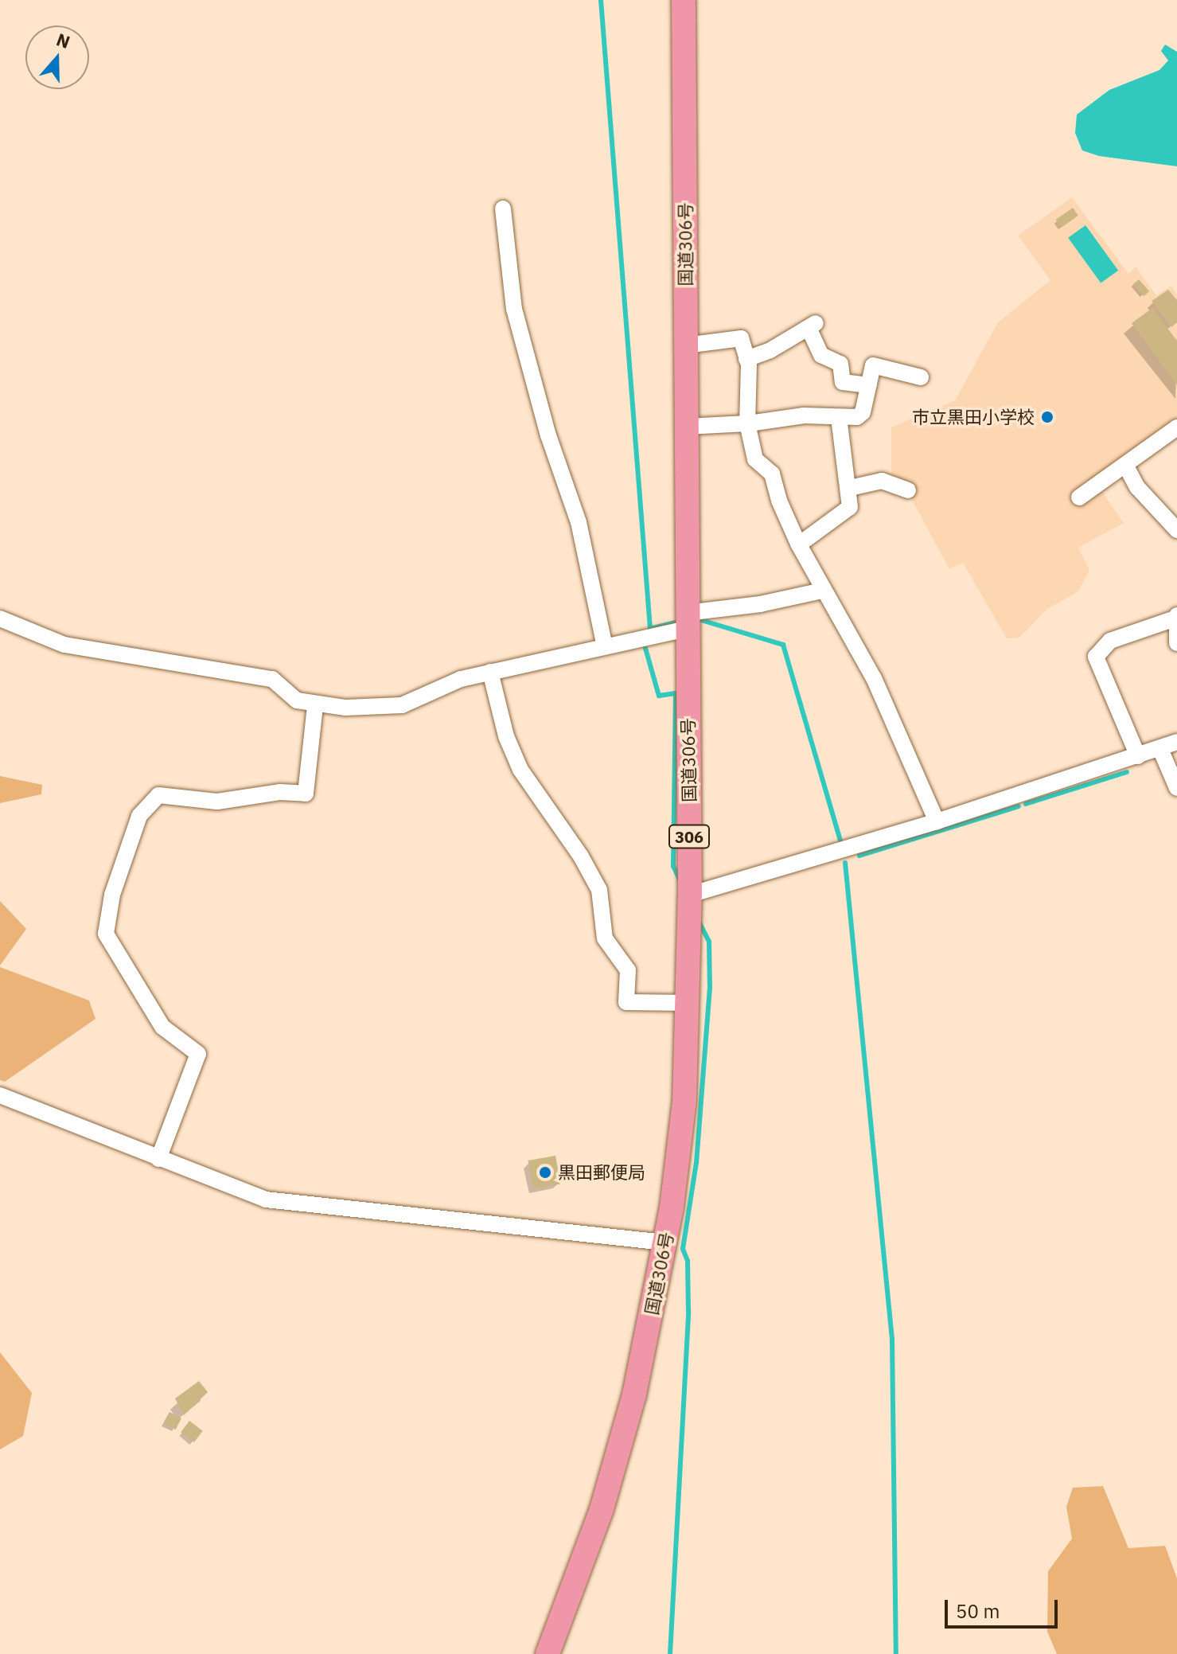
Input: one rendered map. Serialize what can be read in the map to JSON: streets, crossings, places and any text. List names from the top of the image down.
{
  "streets": {
    "highway": ["国道306号", "306"]
  },
  "places": ["市立黒田小学校", "黒田郵便局"],
  "scale_bar": "50 m",
  "north": "top"
}
